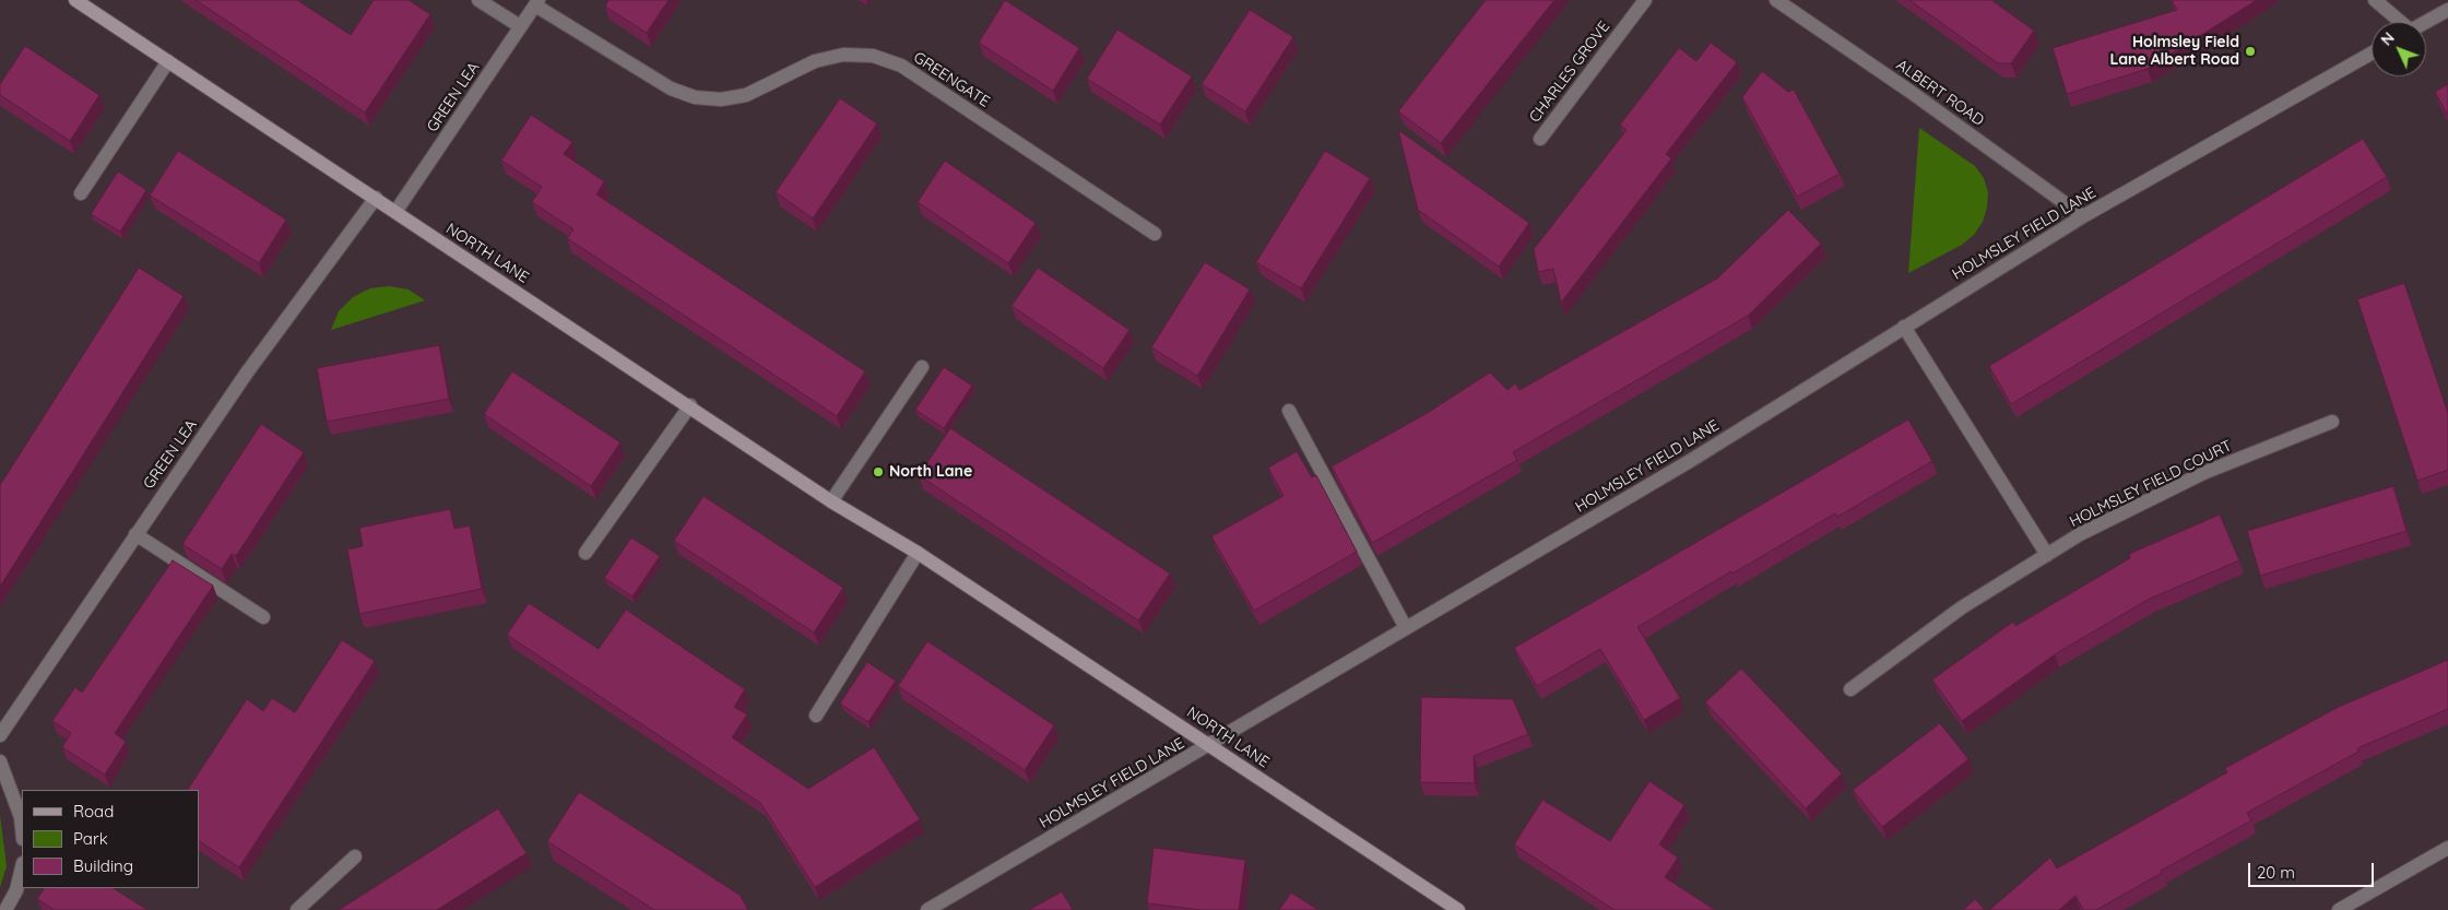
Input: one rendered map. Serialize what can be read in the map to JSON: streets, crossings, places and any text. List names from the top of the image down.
{
  "streets": {
    "street": [
      "CHARLES GROVE",
      "GREENGATE",
      "ALBERT ROAD",
      "GREEN LEA",
      "HOLMSLEY FIELD LANE",
      "NORTH LANE",
      "HOLMSLEY FIELD COURT"
    ]
  },
  "crossings": [
    ["GREENGATE", "GREEN LEA"],
    ["ALBERT ROAD", "HOLMSLEY FIELD LANE"],
    ["GREEN LEA", "NORTH LANE"],
    ["HOLMSLEY FIELD LANE", "NORTH LANE"]
  ],
  "places": ["Holmsley Field Lane Albert Road", "North Lane"],
  "legend": ["Road", "Park", "Building"],
  "scale_bar": "20 m",
  "north": "top left"
}
